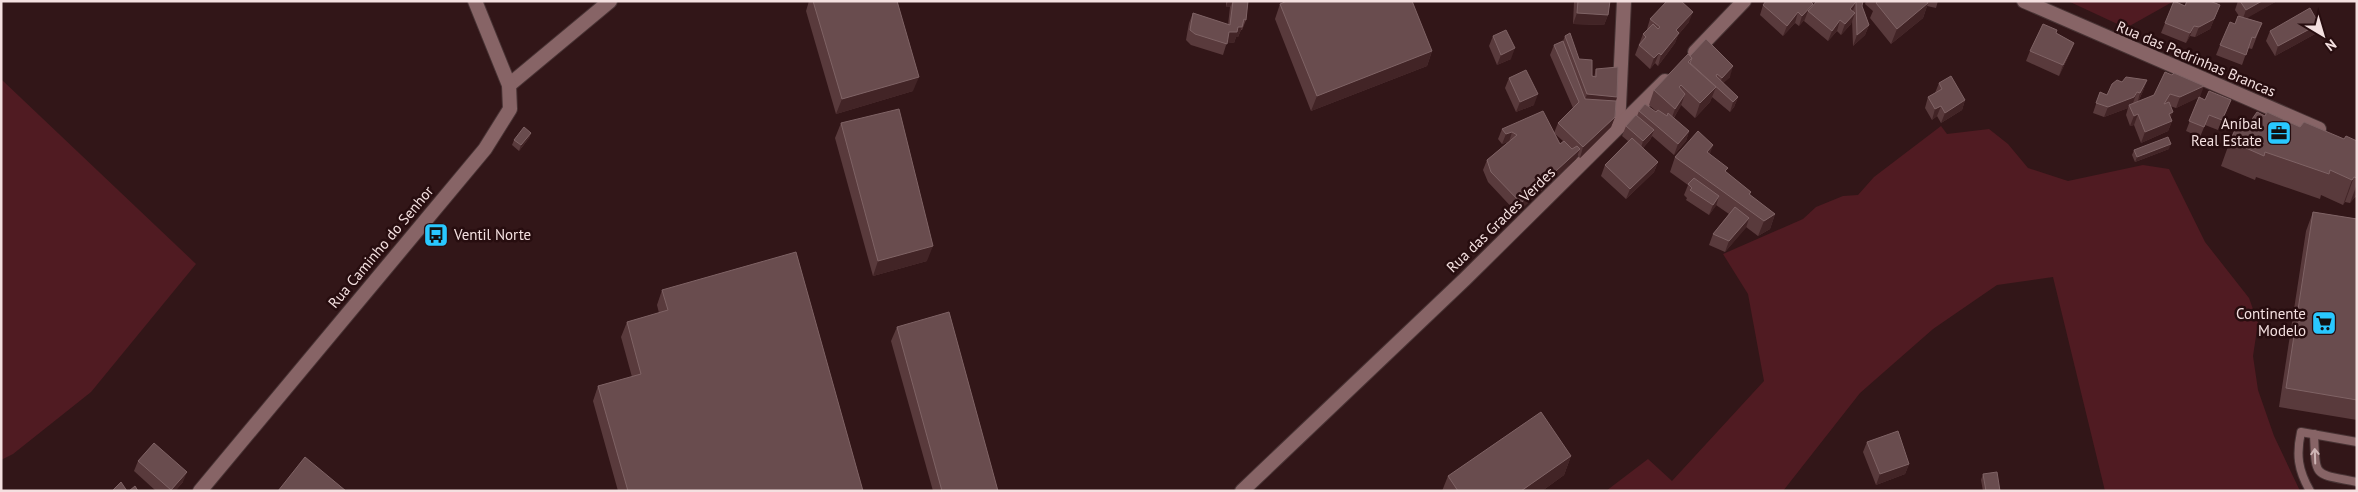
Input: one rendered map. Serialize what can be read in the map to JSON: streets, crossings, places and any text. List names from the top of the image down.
{
  "streets": {
    "street": ["Rua das Pedrinhas Brancas", "Rua das Grades Verdes", "Rua Caminho do Senhor"]
  },
  "places": {
    "office": ["Aníbal Real Estate"],
    "bus stop": ["Ventil Norte"],
    "supermarket": ["Continente Modelo"]
  },
  "north": "bottom right"
}
